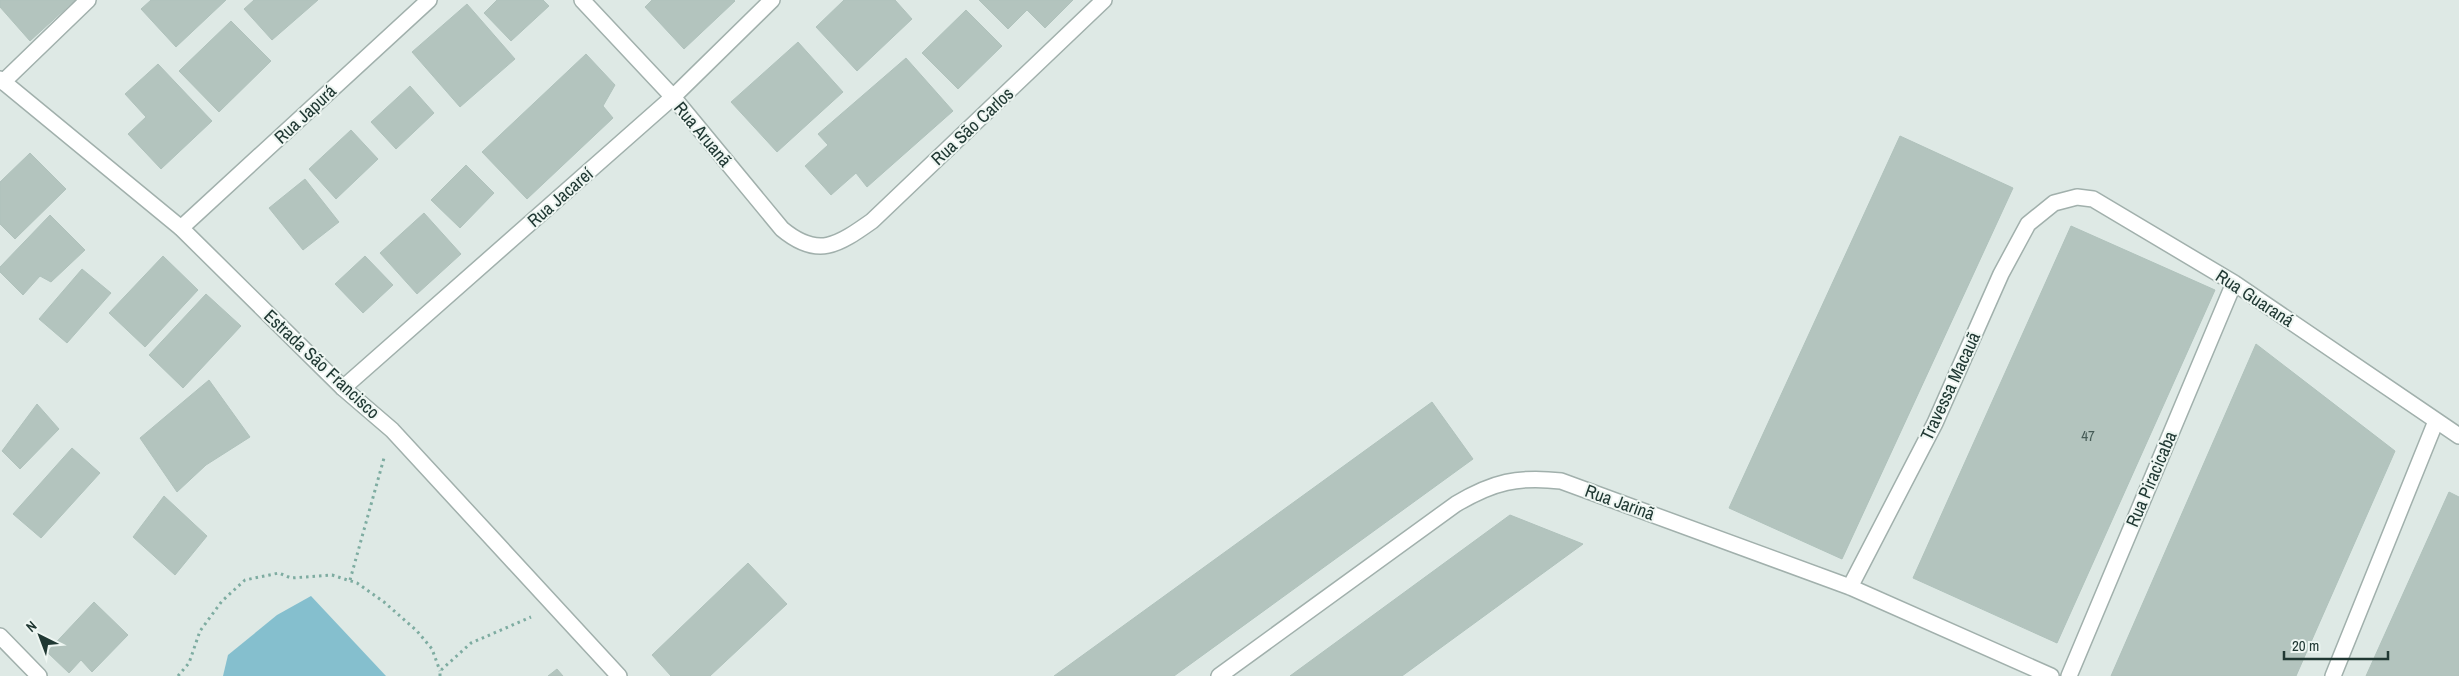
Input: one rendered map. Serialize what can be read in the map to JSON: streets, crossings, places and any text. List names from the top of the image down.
{
  "streets": {
    "street": [
      "Rua Japurá",
      "Rua São Carlos",
      "Rua Aruanã",
      "Rua Jacareí",
      "Rua Guaraná",
      "Estrada São Francisco",
      "Travessa Macauã",
      "Rua Piracicaba",
      "Rua Jarinã"
    ]
  },
  "crossings": [
    ["Rua Japurá", "Estrada São Francisco"],
    ["Rua São Carlos", "Rua Aruanã"],
    ["Rua Aruanã", "Rua Jacareí"],
    ["Rua Jacareí", "Estrada São Francisco"],
    ["Rua Guaraná", "Travessa Macauã"],
    ["Rua Guaraná", "Rua Piracicaba"],
    ["Travessa Macauã", "Rua Jarinã"]
  ],
  "house_numbers": ["47"],
  "scale_bar": "20 m",
  "north": "top left"
}
